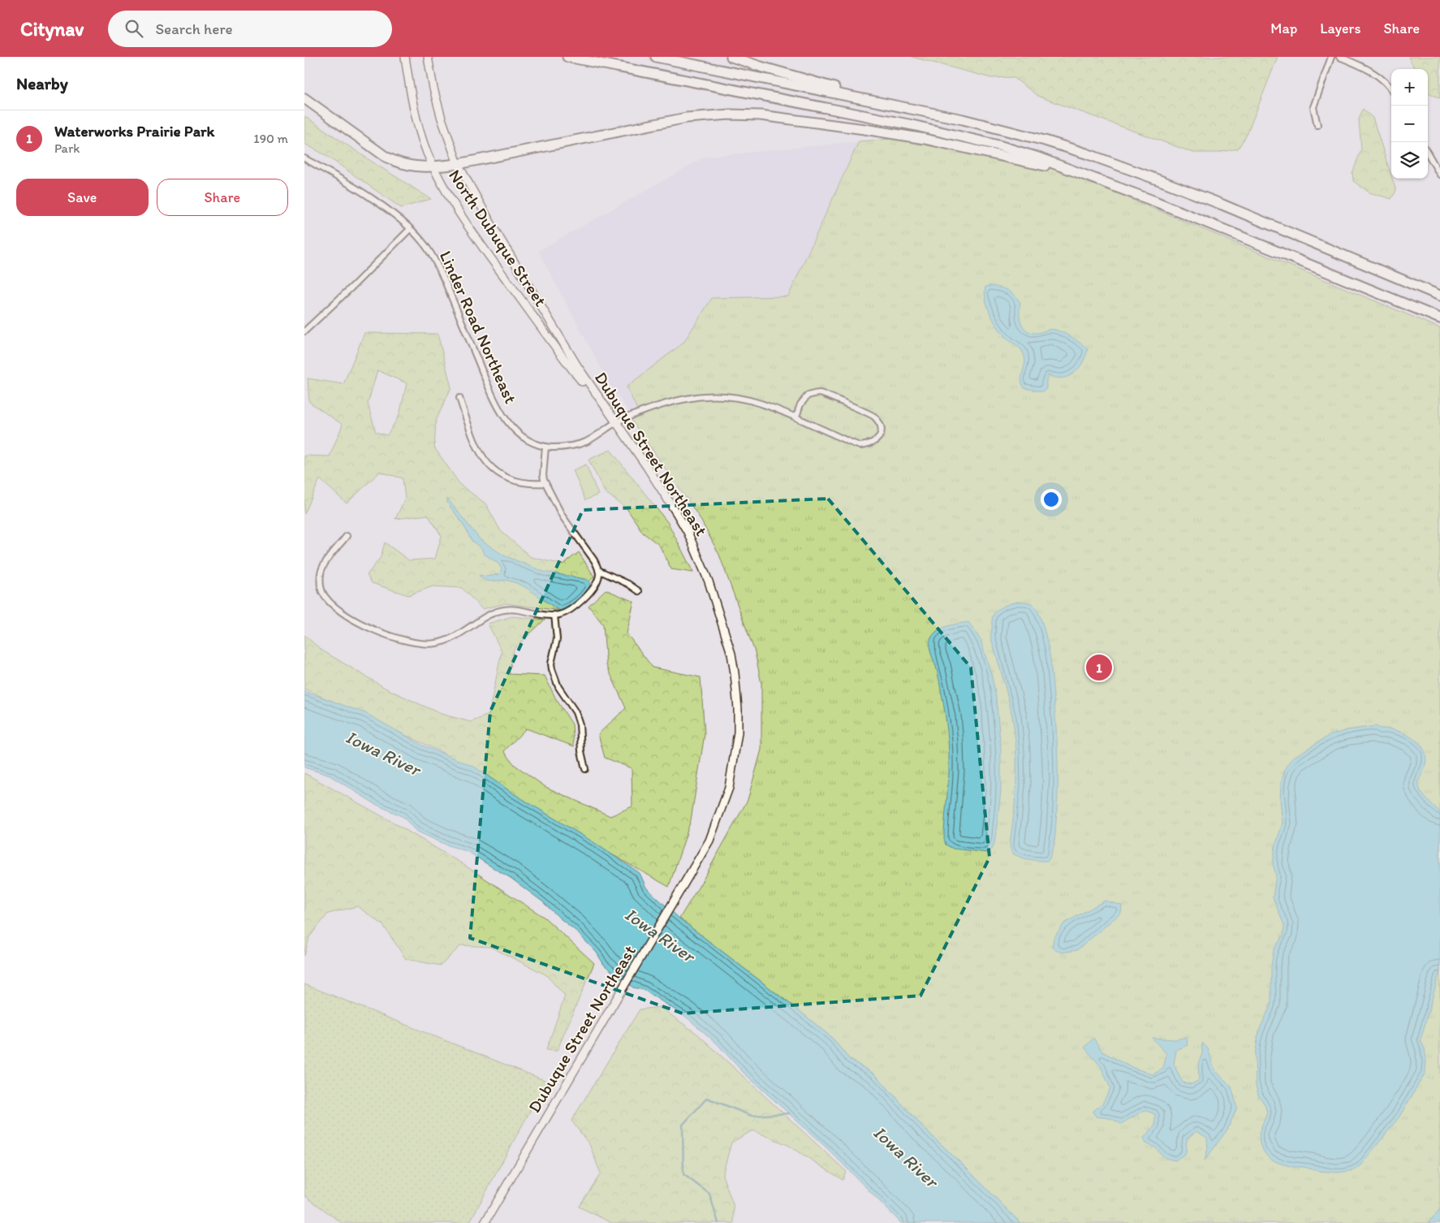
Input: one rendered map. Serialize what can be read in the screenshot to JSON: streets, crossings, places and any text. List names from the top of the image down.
{
  "streets": {
    "main road": ["North Dubuque Street", "Dubuque Street Northeast"],
    "street": ["Linder Road Northeast"]
  },
  "crossings": [
    ["North Dubuque Street", "Dubuque Street Northeast"],
    ["Linder Road Northeast", "Dubuque Street Northeast"]
  ],
  "water": ["Iowa River"],
  "page": {
    "header": "Citynav",
    "search": "Search here",
    "nav": ["Map", "Layers", "Share"],
    "heading": "Nearby",
    "map_buttons": ["+", "−"],
    "list": [
      {
        "mark": "1",
        "name": "Waterworks Prairie Park",
        "note": "Park",
        "value": "190 m"
      }
    ],
    "buttons": ["Save", "Share"],
    "pins": "1"
  }
}
